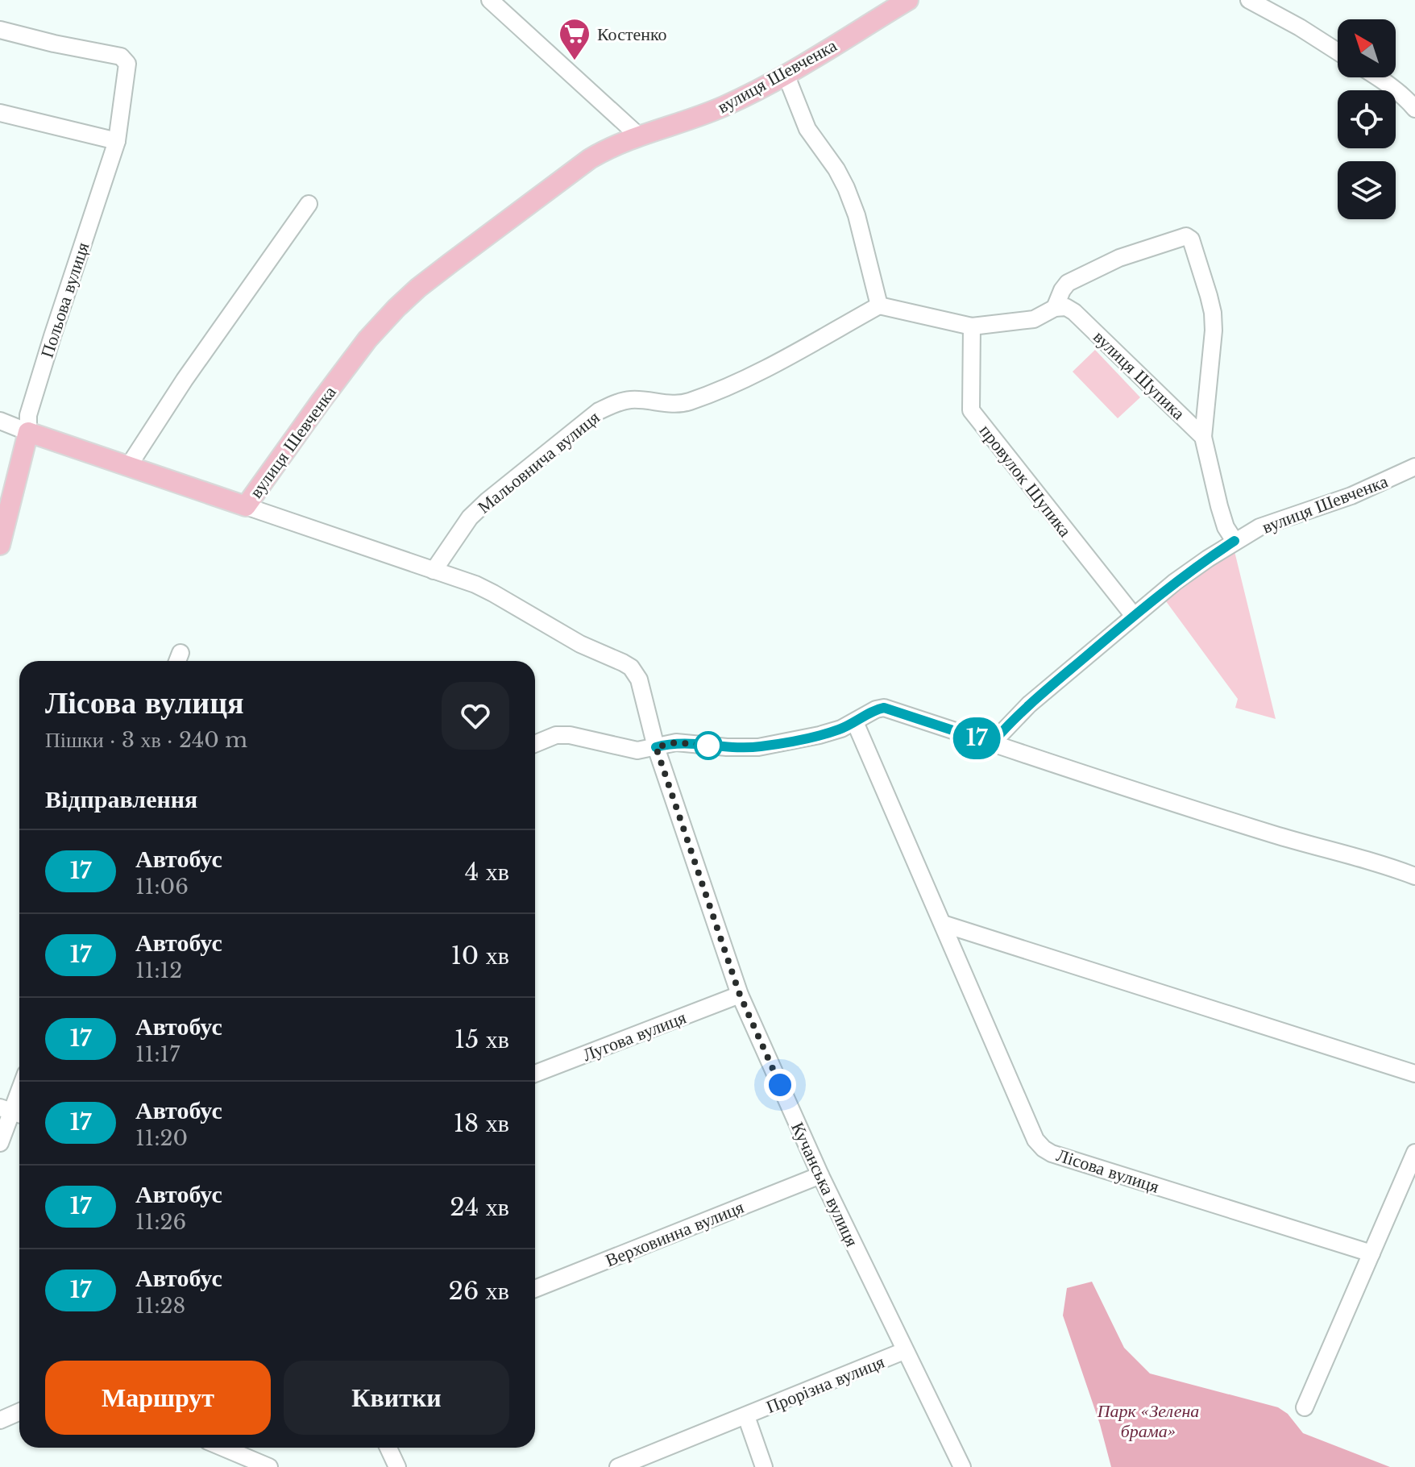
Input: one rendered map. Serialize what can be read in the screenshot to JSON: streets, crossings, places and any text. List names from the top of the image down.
{
  "streets": {
    "main road": ["вулиця Шевченка"],
    "street": [
      "Польова вулиця",
      "вулиця Шупика",
      "Мальовнича вулиця",
      "провулок Шупика",
      "Лугова вулиця",
      "Лісова вулиця",
      "Кучанська вулиця",
      "Верховинна вулиця",
      "Прорізна вулиця"
    ]
  },
  "crossings": [
    ["вулиця Шевченка", "Мальовнича вулиця"],
    ["вулиця Шевченка", "провулок Шупика"],
    ["вулиця Шевченка", "Кучанська вулиця"],
    ["Лугова вулиця", "Кучанська вулиця"],
    ["Кучанська вулиця", "Верховинна вулиця"],
    ["Кучанська вулиця", "Прорізна вулиця"]
  ],
  "parks": ["Парк «Зелена брама»"],
  "places": {
    "supermarket": ["Костенко"]
  },
  "lines": ["bus line 17"],
  "north": "top left",
  "page": {
    "on_map": "17",
    "heading": [
      ["Лісова вулиця", "Пішки · 3 хв · 240 m"],
      "Відправлення"
    ],
    "list": [
      {
        "mark": "17",
        "name": "Автобус",
        "note": "11:06",
        "value": "4 хв"
      },
      {
        "mark": "17",
        "name": "Автобус",
        "note": "11:12",
        "value": "10 хв"
      },
      {
        "mark": "17",
        "name": "Автобус",
        "note": "11:17",
        "value": "15 хв"
      },
      {
        "mark": "17",
        "name": "Автобус",
        "note": "11:20",
        "value": "18 хв"
      },
      {
        "mark": "17",
        "name": "Автобус",
        "note": "11:26",
        "value": "24 хв"
      },
      {
        "mark": "17",
        "name": "Автобус",
        "note": "11:28",
        "value": "26 хв"
      }
    ],
    "buttons": ["Маршрут", "Квитки"]
  }
}
